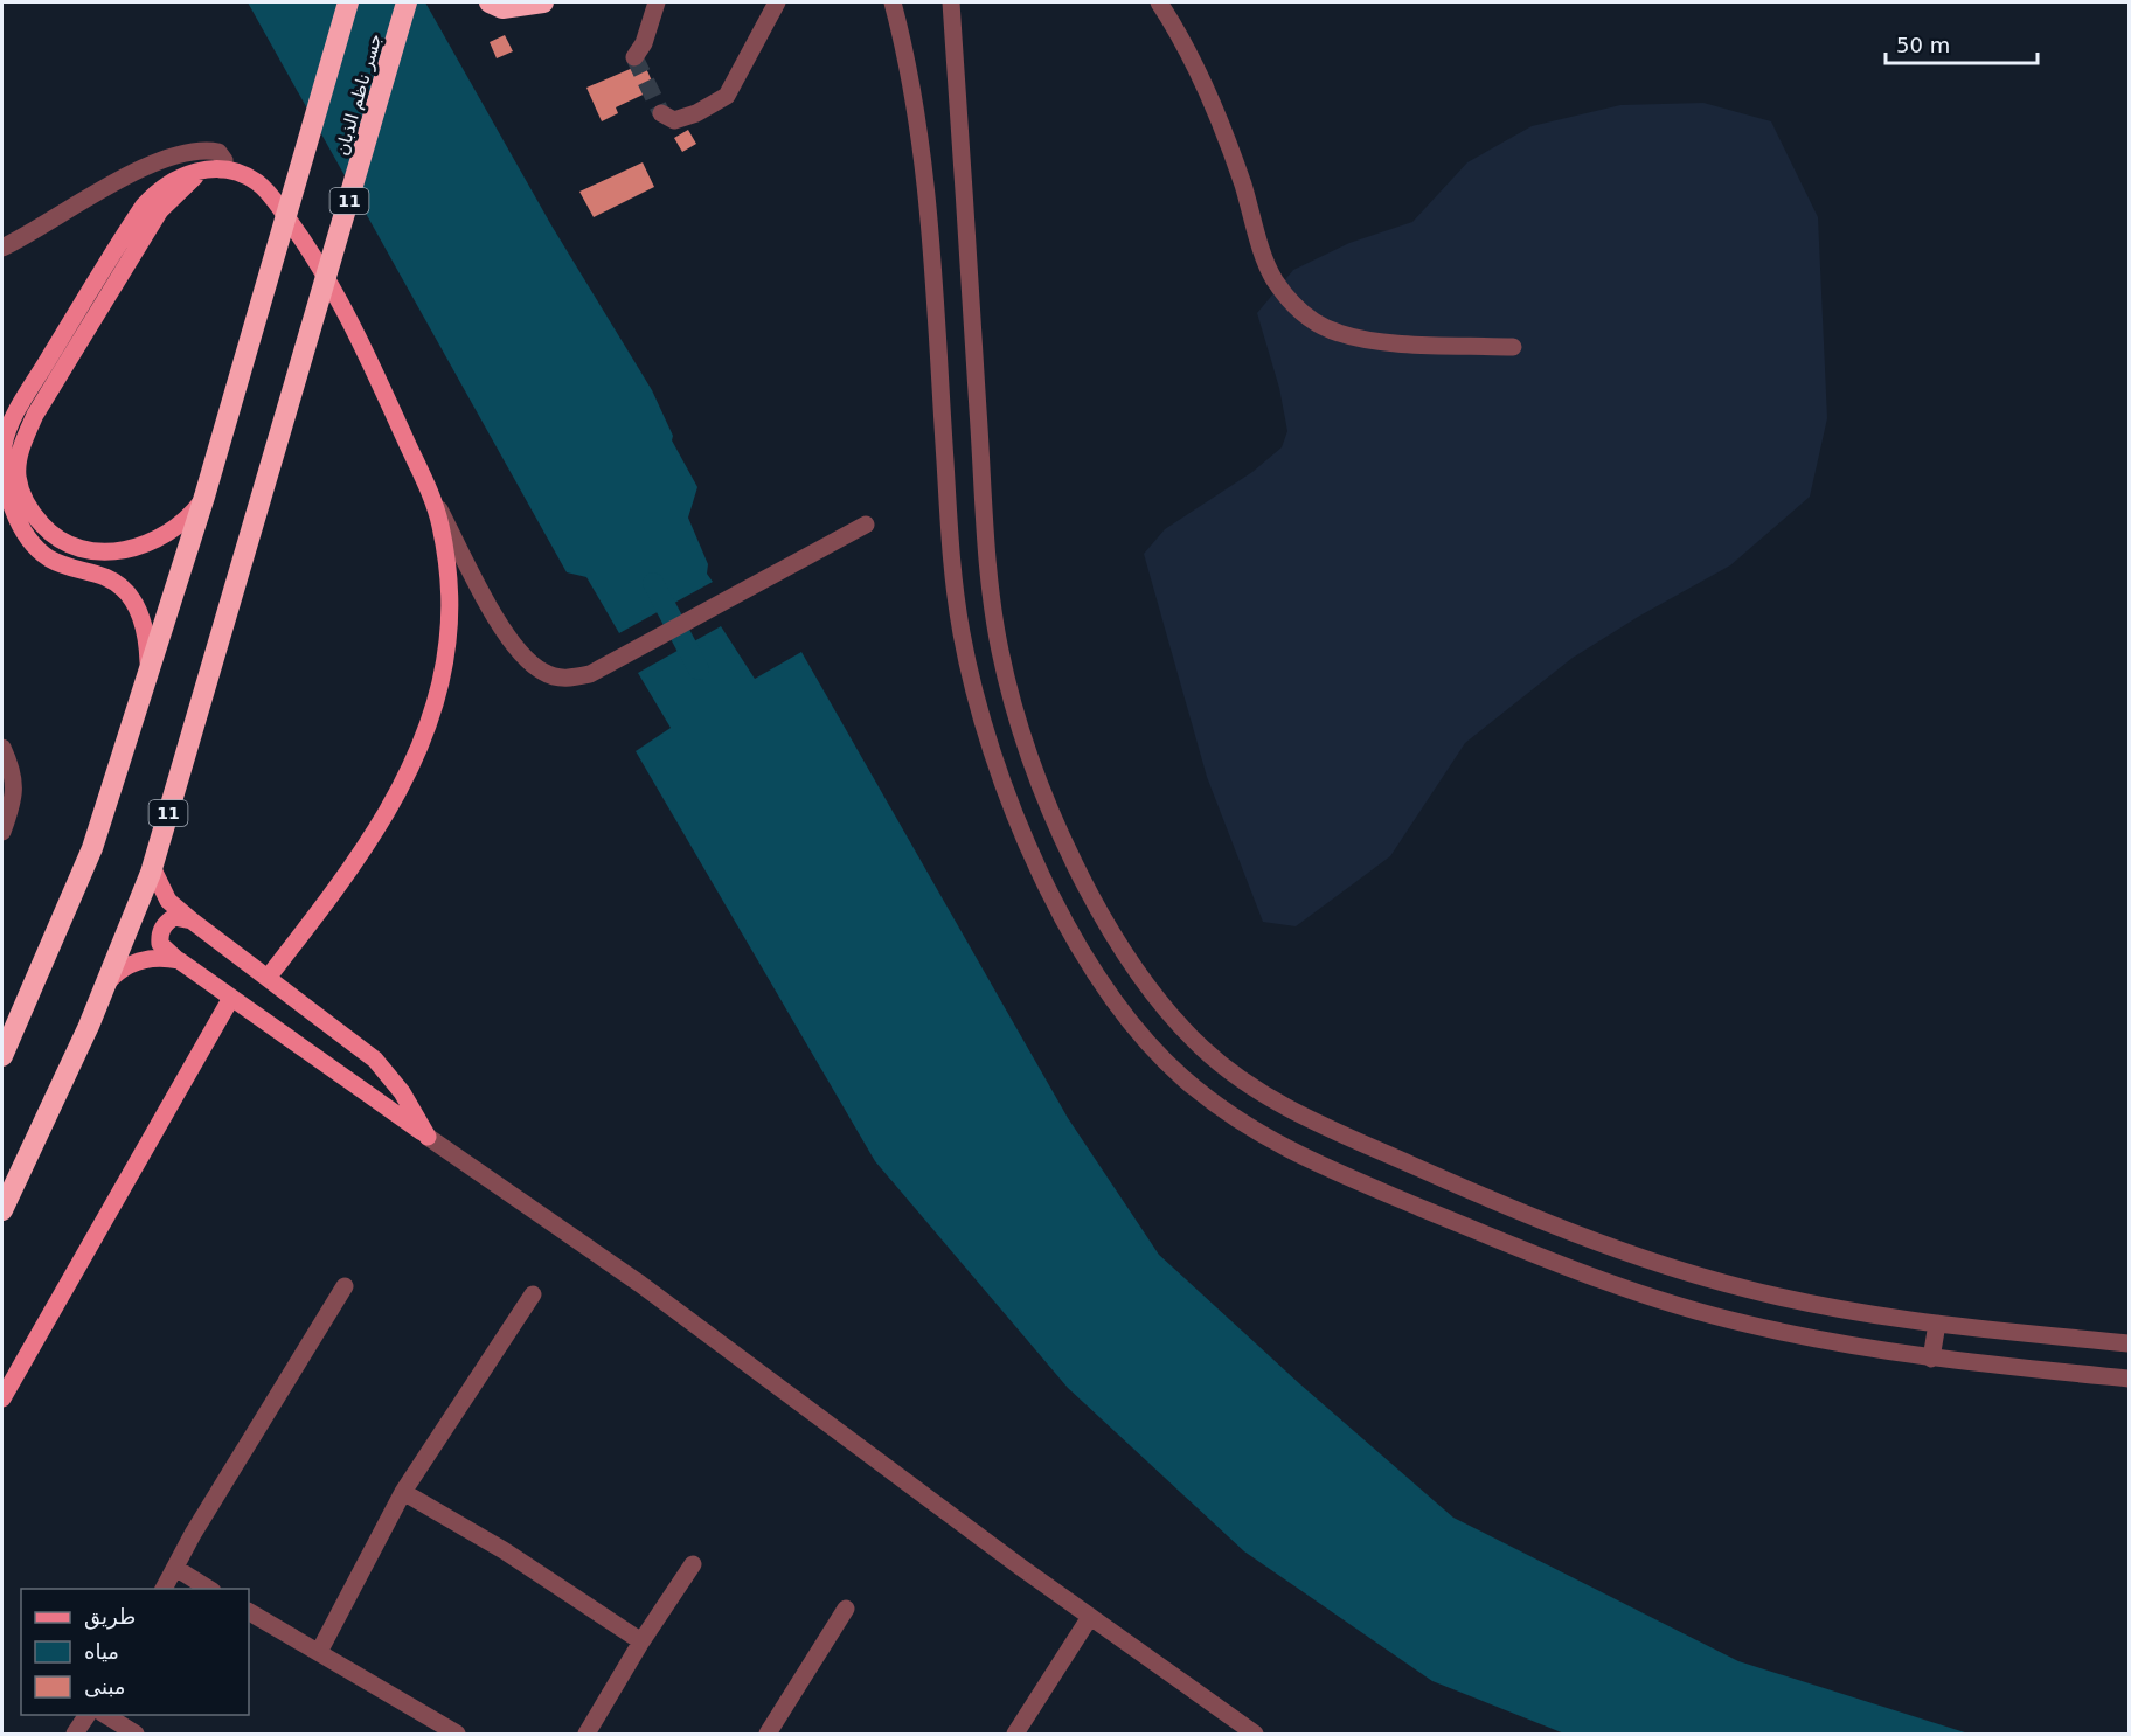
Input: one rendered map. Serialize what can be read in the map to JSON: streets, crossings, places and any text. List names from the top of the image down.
{
  "streets": {
    "highway": ["جسر ناظم الذبان", "11"]
  },
  "crossings": [
    ["جسر ناظم الذبان", "11"]
  ],
  "legend": ["طريق", "مياه", "مبنى"],
  "scale_bar": "50 m"
}
